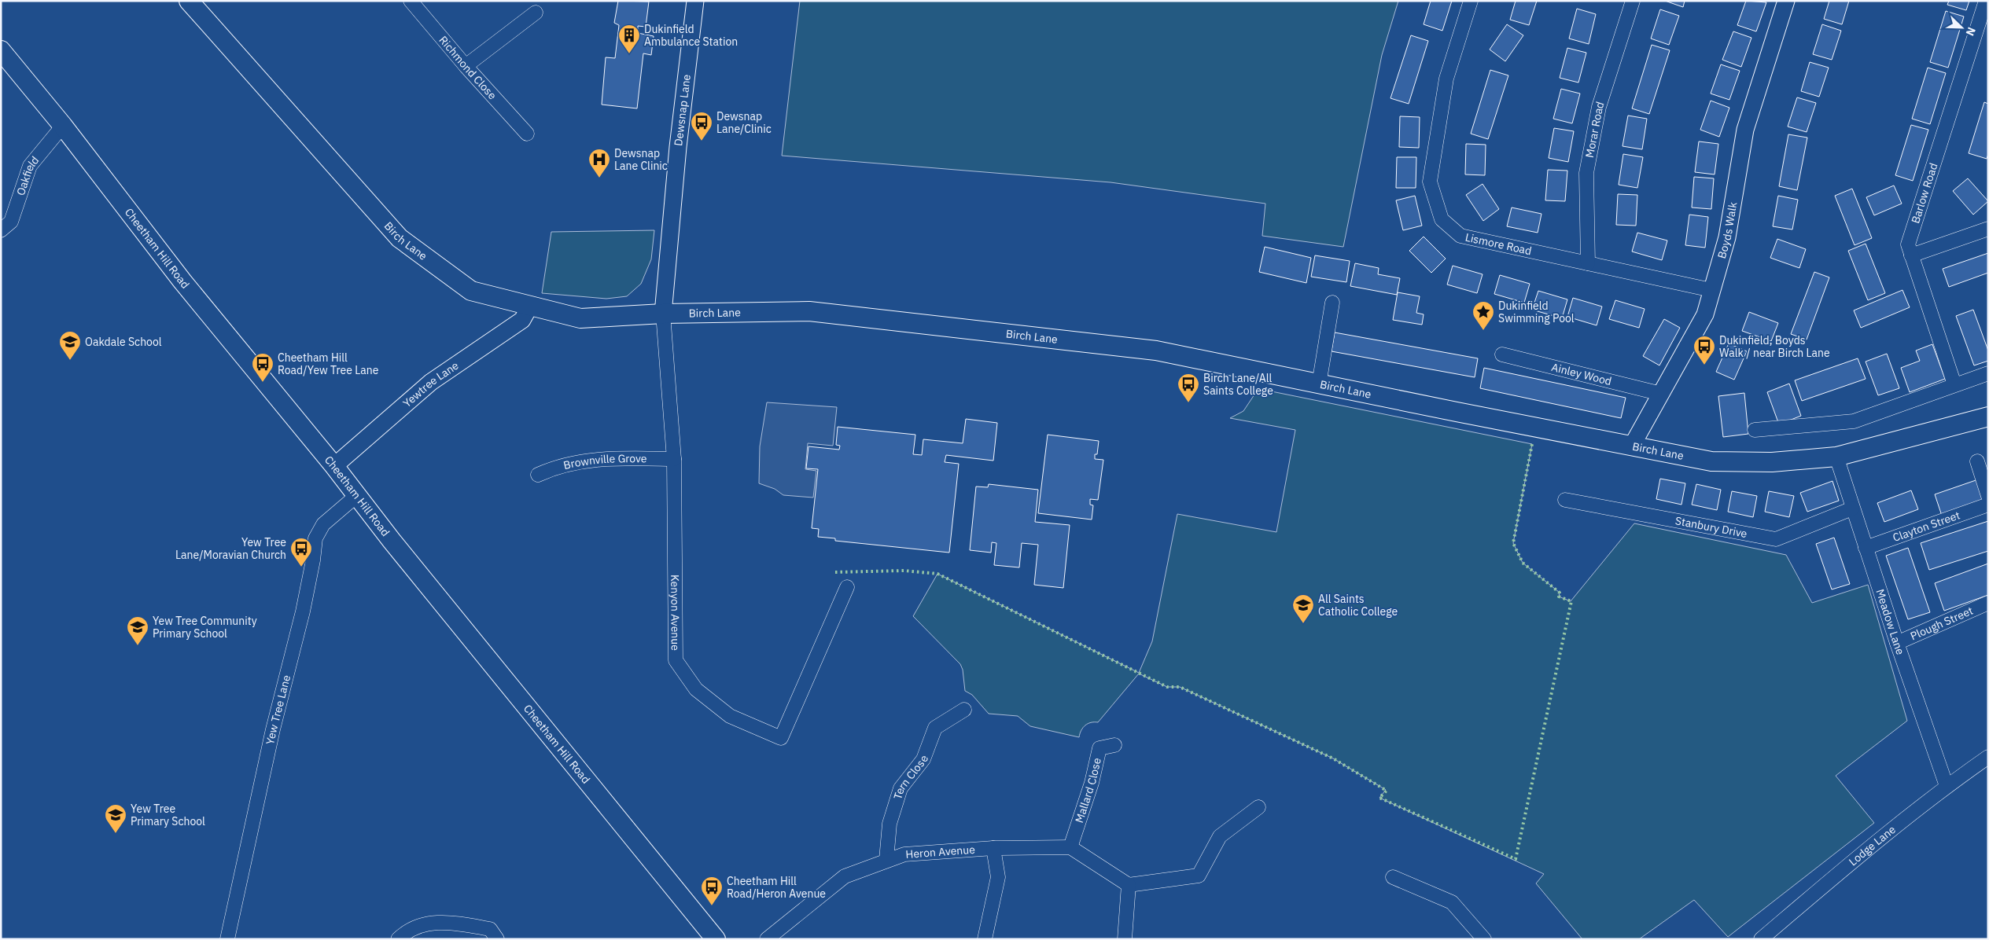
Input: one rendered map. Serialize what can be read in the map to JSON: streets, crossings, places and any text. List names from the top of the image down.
{
  "streets": {
    "main road": ["Birch Lane", "Cheetham Hill Road"],
    "street": [
      "Richmond Close",
      "Dewsnap Lane",
      "Morar Road",
      "Oakfield",
      "Barlow Road",
      "Boyds Walk",
      "Lismore Road",
      "Ainley Wood",
      "Yewtree Lane",
      "Brownville Grove",
      "Stanbury Drive",
      "Clayton Street",
      "Kenyon Avenue",
      "Meadow Lane",
      "Plough Street",
      "Yew Tree Lane",
      "Tern Close",
      "Mallard Close",
      "Lodge Lane",
      "Heron Avenue"
    ]
  },
  "crossings": [
    ["Dewsnap Lane", "Birch Lane"],
    ["Dewsnap Lane", "Kenyon Avenue"],
    ["Morar Road", "Lismore Road"],
    ["Oakfield", "Cheetham Hill Road"],
    ["Boyds Walk", "Birch Lane"],
    ["Boyds Walk", "Lismore Road"],
    ["Boyds Walk", "Ainley Wood"],
    ["Birch Lane", "Yewtree Lane"],
    ["Birch Lane", "Kenyon Avenue"],
    ["Birch Lane", "Meadow Lane"],
    ["Cheetham Hill Road", "Yewtree Lane"],
    ["Cheetham Hill Road", "Yew Tree Lane"],
    ["Brownville Grove", "Kenyon Avenue"],
    ["Stanbury Drive", "Meadow Lane"],
    ["Clayton Street", "Meadow Lane"],
    ["Meadow Lane", "Plough Street"],
    ["Meadow Lane", "Lodge Lane"],
    ["Tern Close", "Heron Avenue"],
    ["Mallard Close", "Heron Avenue"]
  ],
  "places": {
    "building": ["Dukinfield Ambulance Station"],
    "bus stop": [
      "Dewsnap Lane/Clinic",
      "Dukinfield, Boyds Walk / near Birch Lane",
      "Cheetham Hill Road/Yew Tree Lane",
      "Birch Lane/All Saints College",
      "Yew Tree Lane/Moravian Church",
      "Cheetham Hill Road/Heron Avenue"
    ],
    "hospital": ["Dewsnap Lane Clinic"],
    "place": ["Dukinfield Swimming Pool"],
    "school or university": [
      "Oakdale School",
      "All Saints Catholic College",
      "Yew Tree Community Primary School",
      "Yew Tree Primary School"
    ]
  },
  "north": "bottom right"
}
